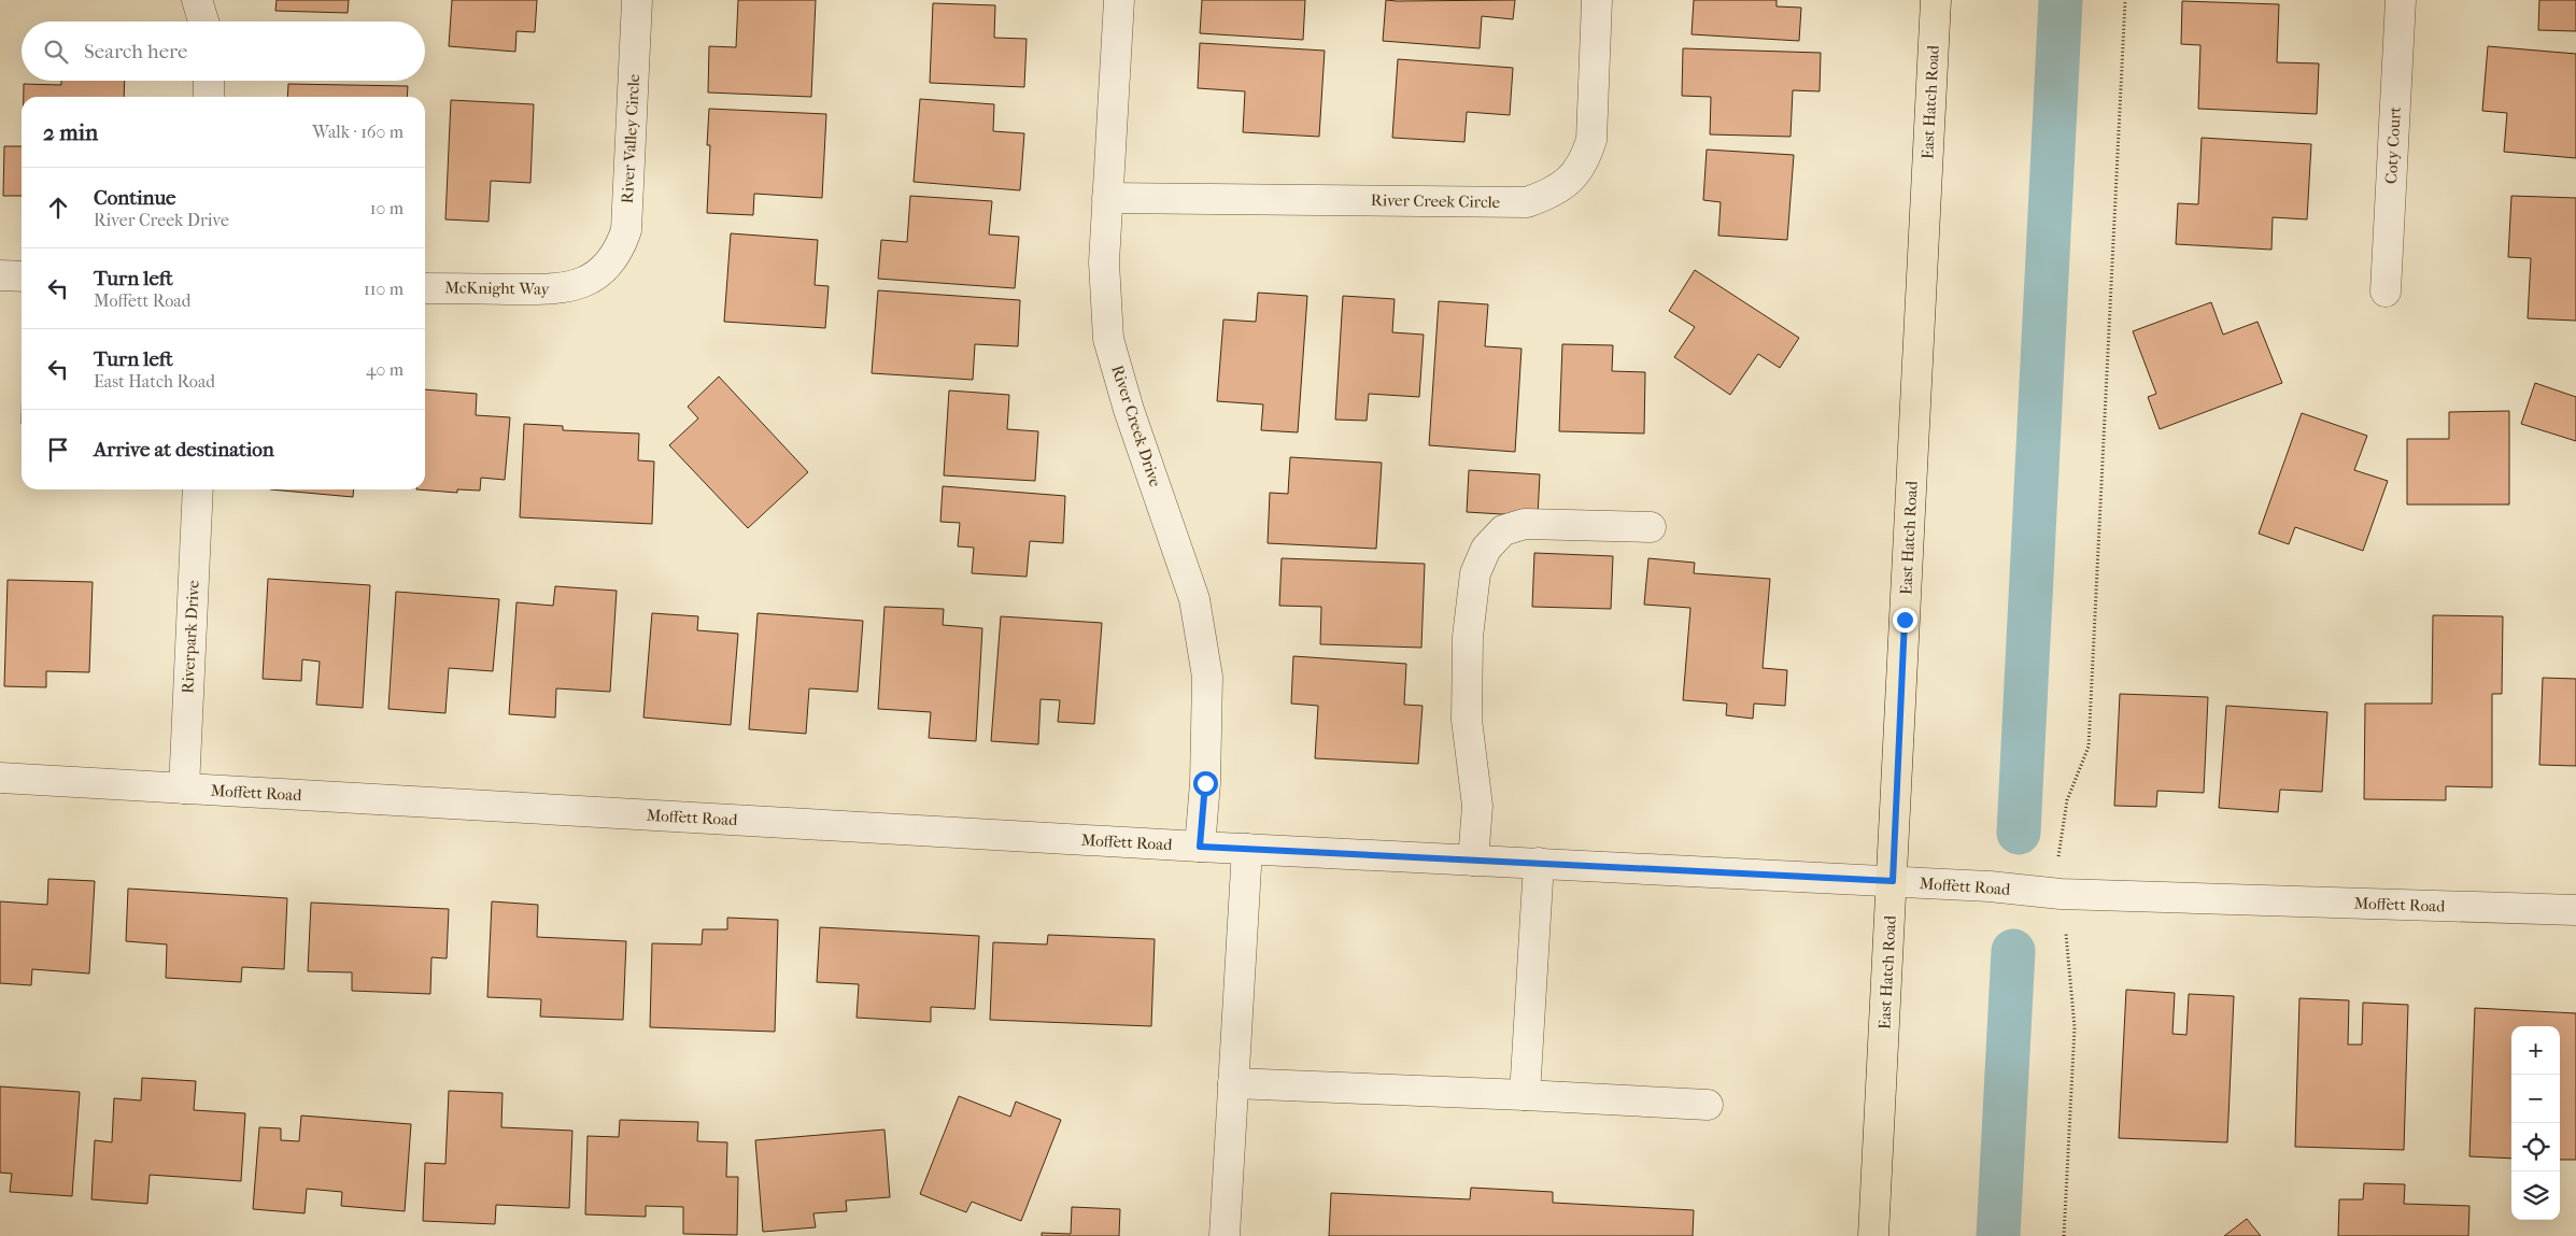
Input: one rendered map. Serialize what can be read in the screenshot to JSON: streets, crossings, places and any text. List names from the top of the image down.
{
  "streets": {
    "main road": ["East Hatch Road"],
    "street": [
      "River Valley Circle",
      "Coty Court",
      "River Creek Circle",
      "McKnight Way",
      "River Creek Drive",
      "Riverpark Drive",
      "Moffett Road"
    ]
  },
  "crossings": [
    ["East Hatch Road", "Moffett Road"],
    ["River Valley Circle", "McKnight Way"],
    ["River Creek Circle", "River Creek Drive"],
    ["River Creek Drive", "Moffett Road"],
    ["Riverpark Drive", "Moffett Road"]
  ],
  "page": {
    "search": "Search here",
    "heading": ["2 min", "Walk · 160 m"],
    "list": [
      ["Continue", "River Creek Drive", "10 m"],
      ["Turn left", "Moffett Road", "110 m"],
      ["Turn left", "East Hatch Road", "40 m"],
      "Arrive at destination"
    ],
    "map_buttons": ["+", "−"]
  }
}
